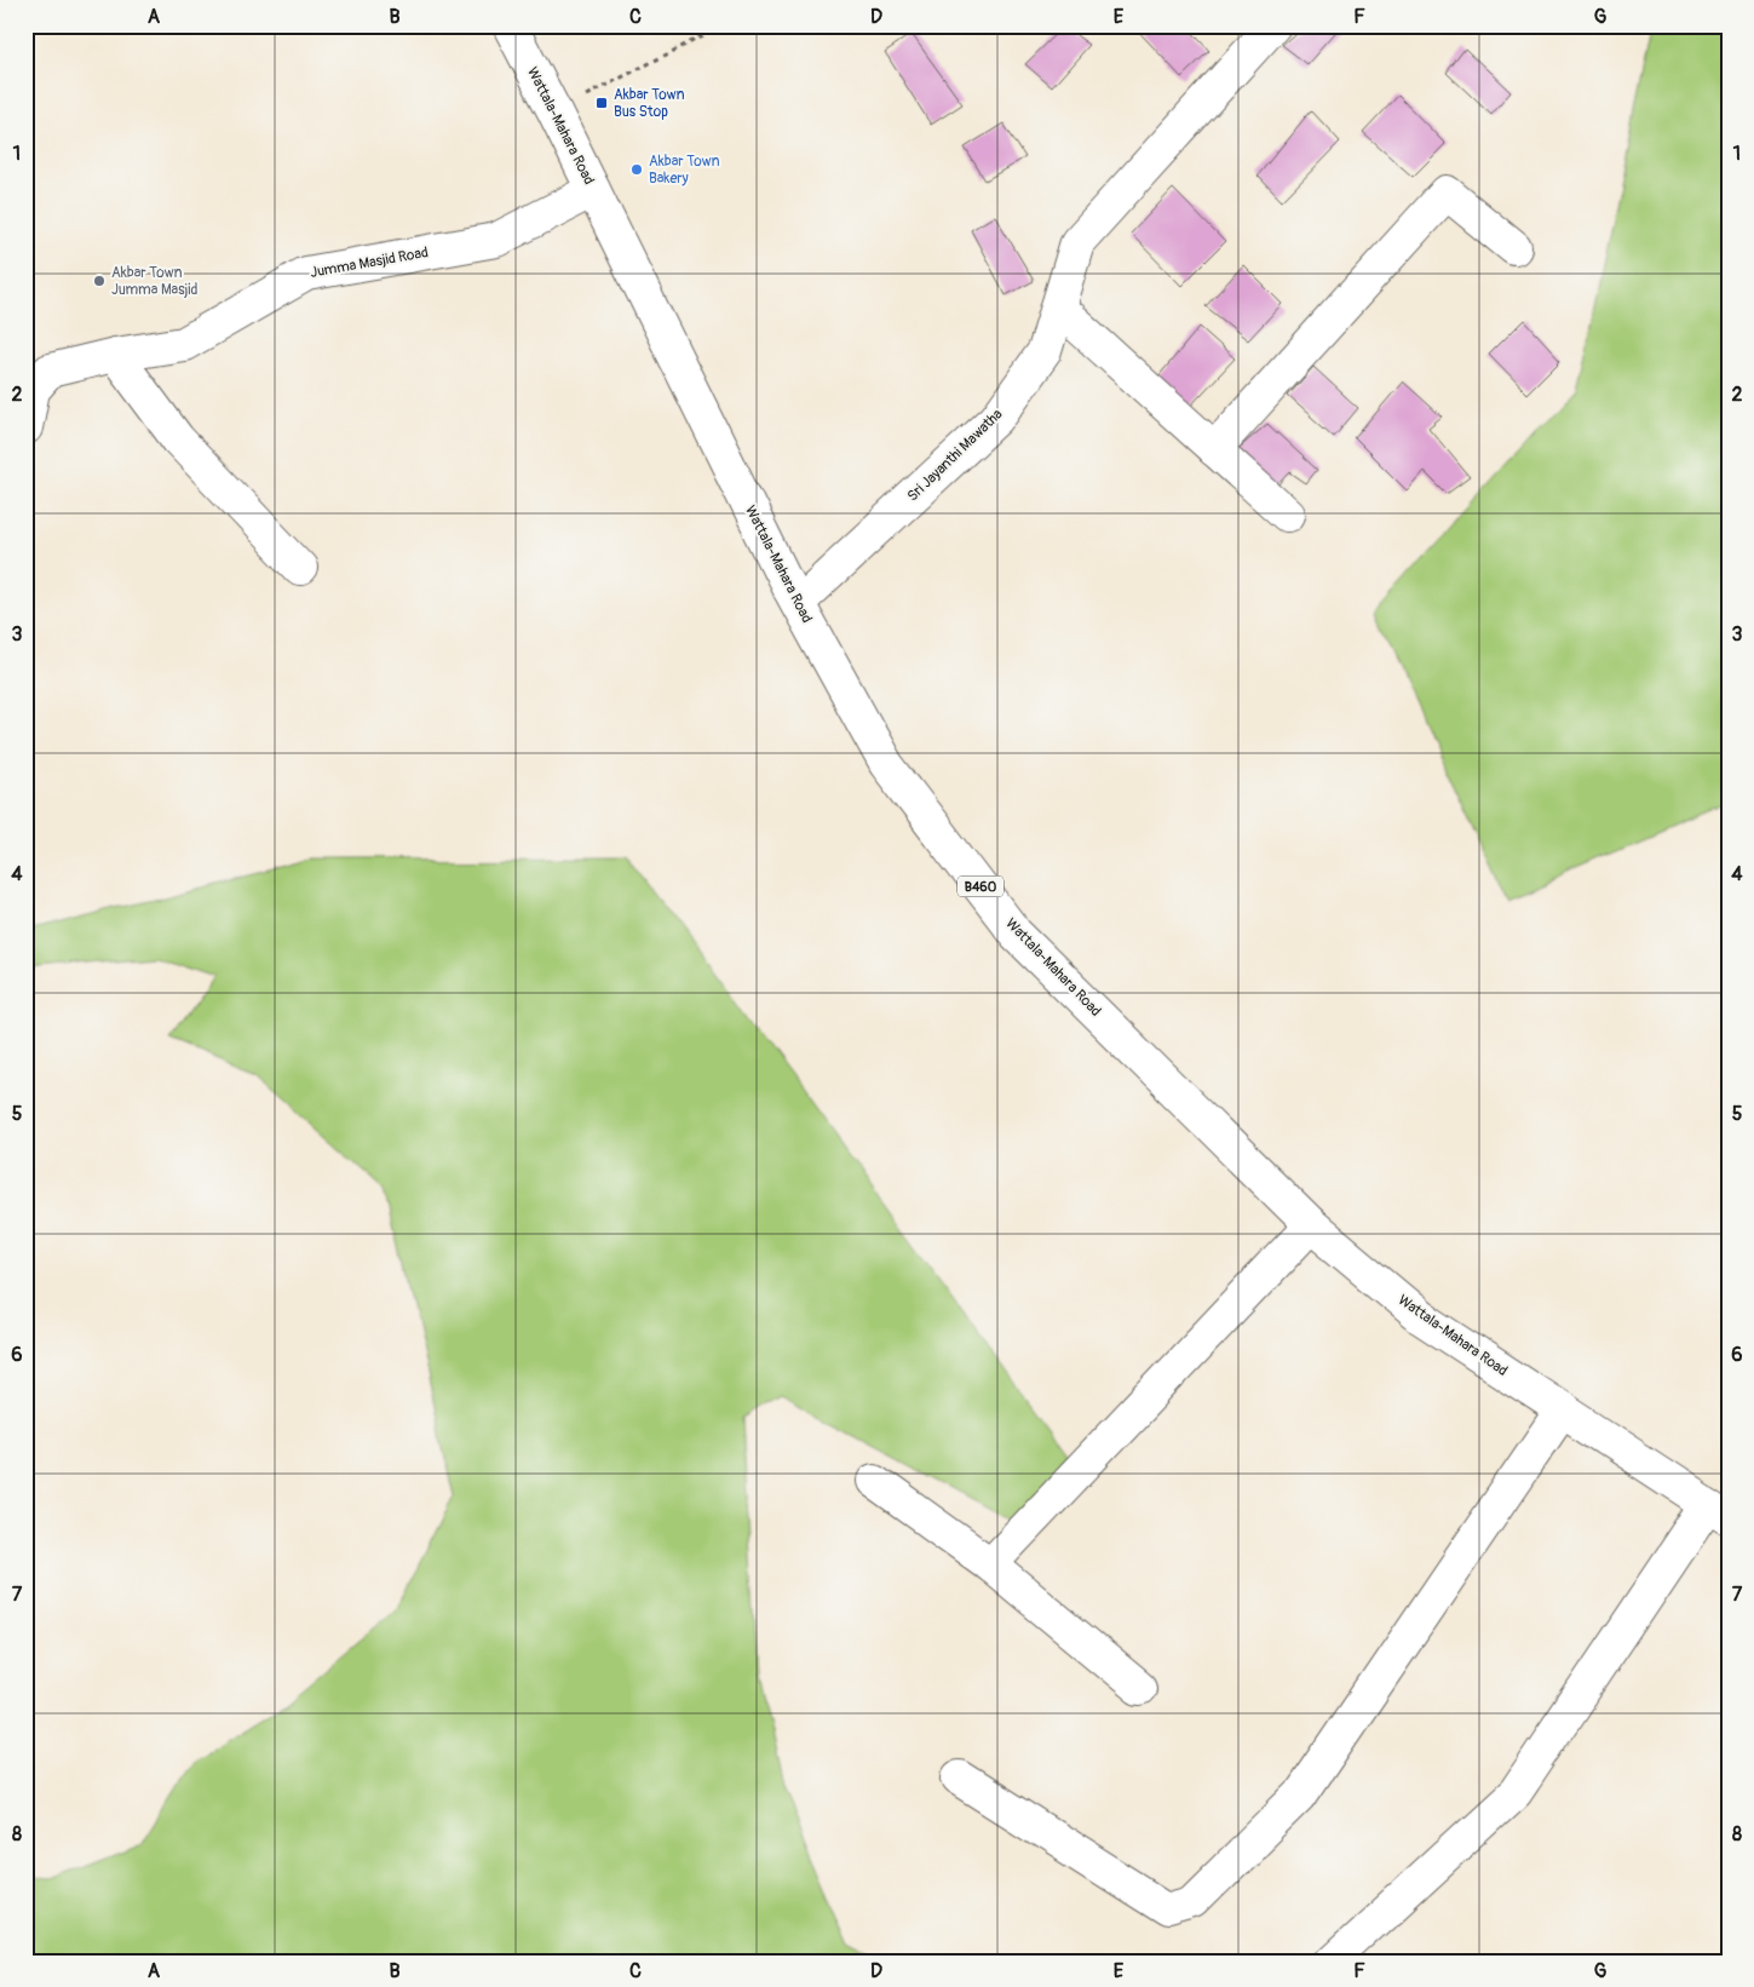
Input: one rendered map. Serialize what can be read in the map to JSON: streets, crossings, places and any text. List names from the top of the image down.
{
  "streets": {
    "street": [
      "Wattala-Mahara Road",
      "Jumma Masjid Road",
      "Sri Jayanthi Mawatha",
      "B460"
    ]
  },
  "crossings": [
    ["Wattala-Mahara Road", "Jumma Masjid Road"],
    ["Wattala-Mahara Road", "Sri Jayanthi Mawatha"]
  ],
  "places": {
    "transit": ["Akbar Town Bus Stop"],
    "other": ["Akbar Town Bakery", "Akbar Town Jumma Masjid"]
  },
  "grid": {
    "columns": [
      "A",
      "B",
      "C",
      "D",
      "E",
      "F",
      "G"
    ],
    "rows": [
      "1",
      "2",
      "3",
      "4",
      "5",
      "6",
      "7",
      "8"
    ]
  }
}
